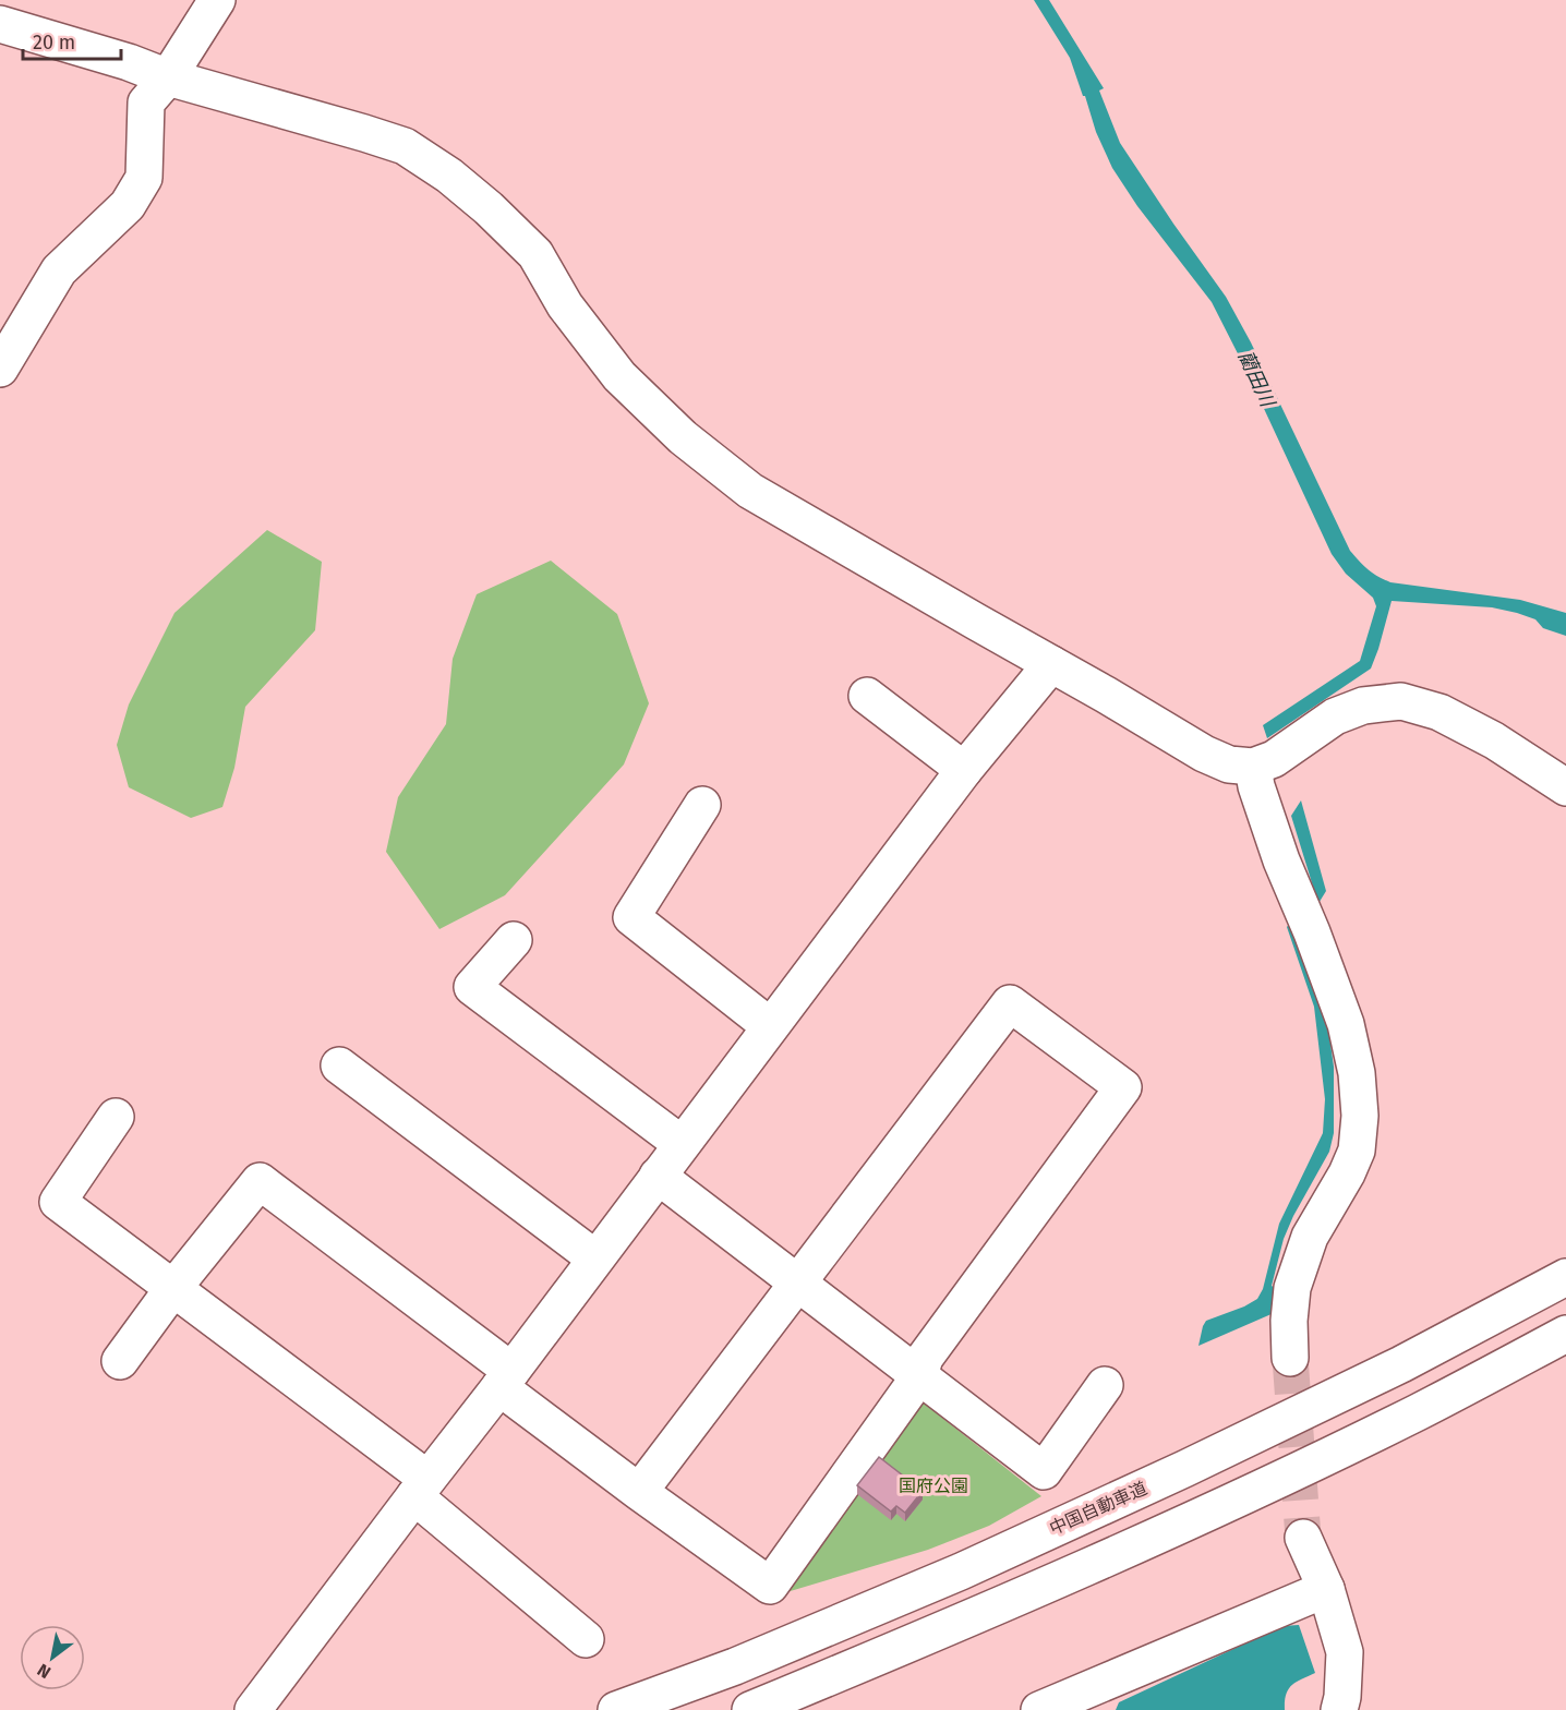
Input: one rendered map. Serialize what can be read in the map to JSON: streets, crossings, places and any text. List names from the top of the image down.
{
  "streets": {
    "main road": ["中国自動車道"]
  },
  "water": ["藺田川"],
  "parks": ["国府公園"],
  "scale_bar": "20 m",
  "north": "bottom left"
}
